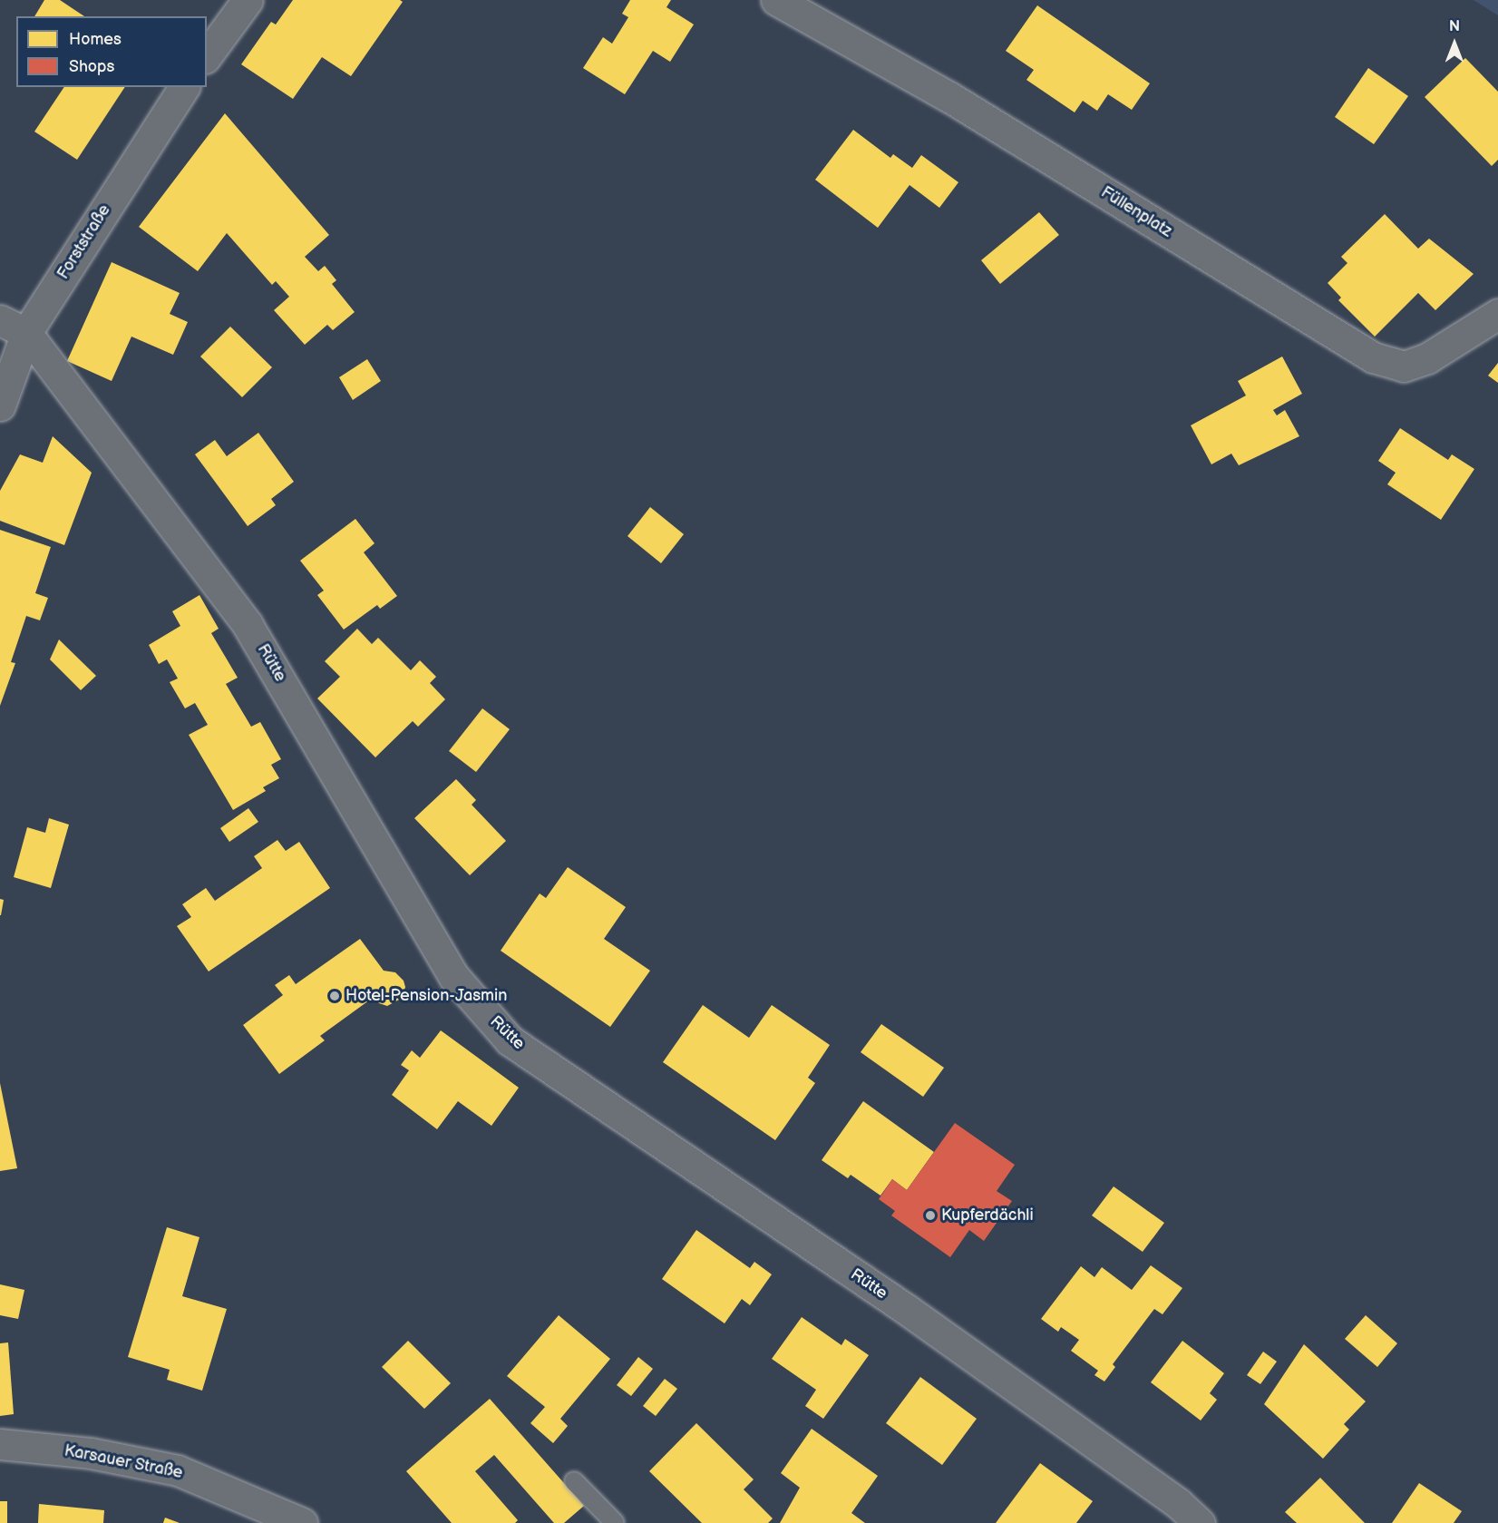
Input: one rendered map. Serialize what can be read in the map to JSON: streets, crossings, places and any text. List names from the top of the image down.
{
  "streets": {
    "street": [
      "Füllenplatz",
      "Forststraße",
      "Rütte",
      "Karsauer Straße"
    ]
  },
  "crossings": [
    ["Forststraße", "Rütte"]
  ],
  "places": ["Hotel-Pension-Jasmin", "Kupferdächli"],
  "legend": ["Homes", "Shops"],
  "north": "top"
}
